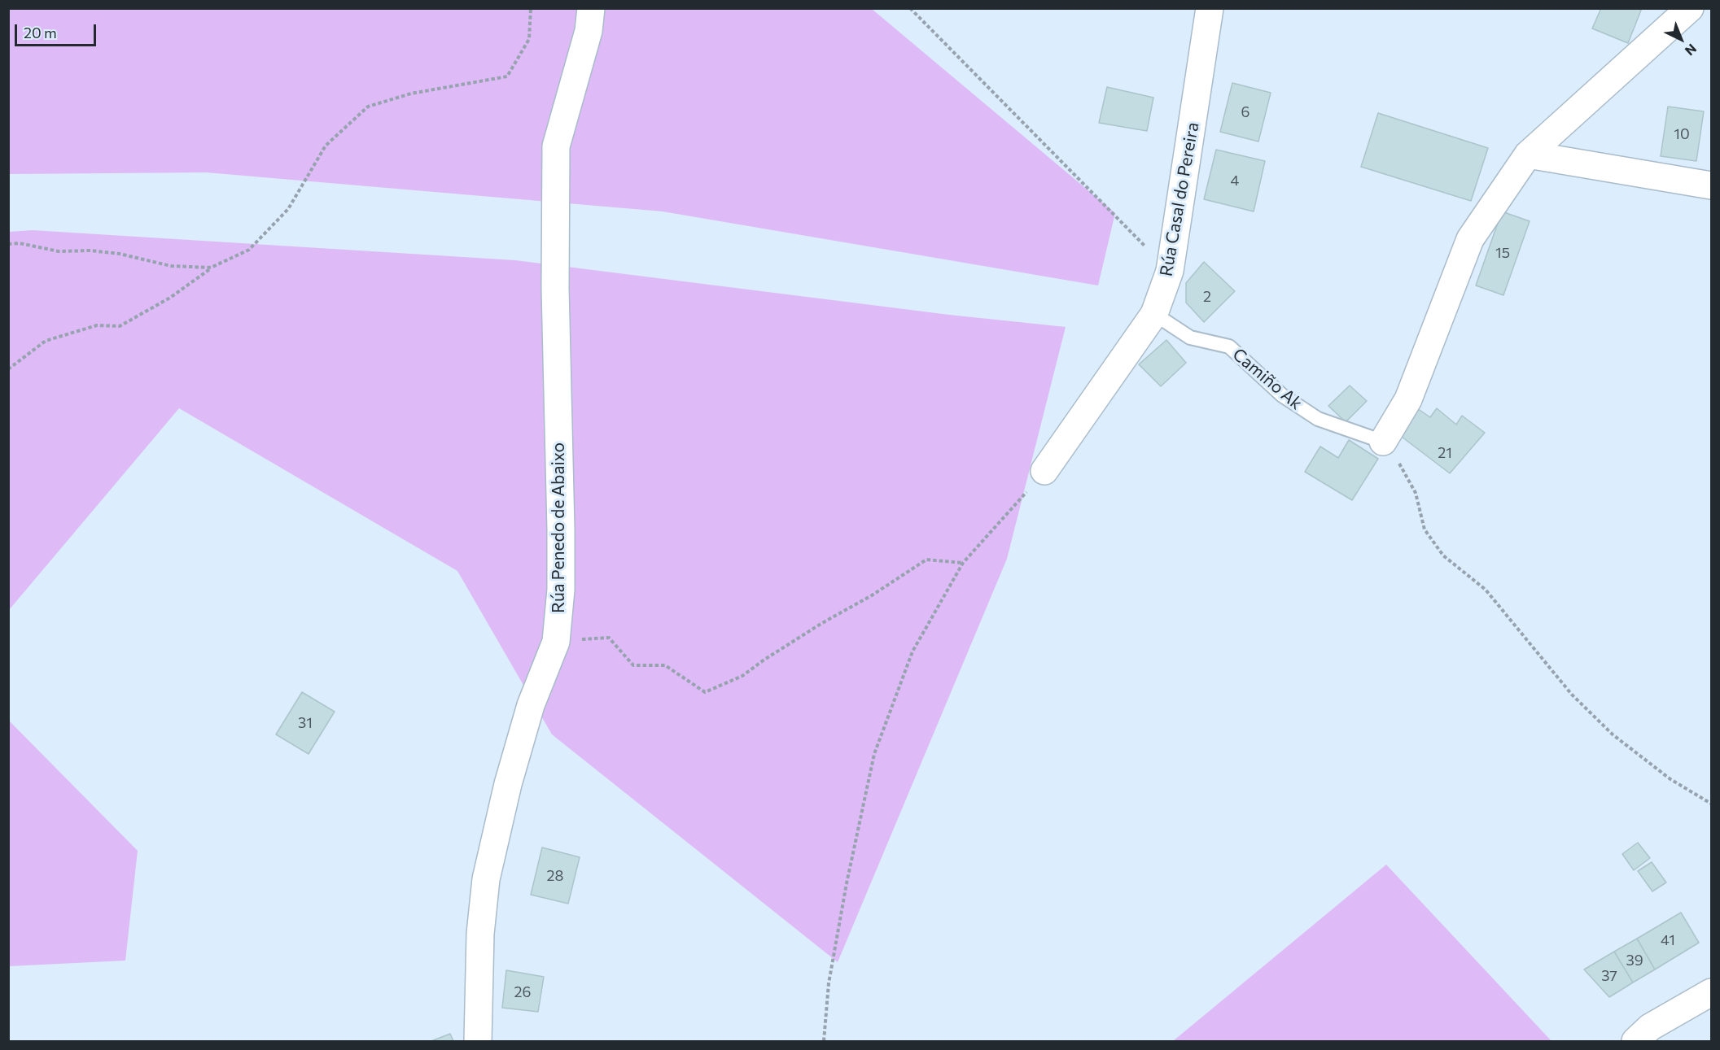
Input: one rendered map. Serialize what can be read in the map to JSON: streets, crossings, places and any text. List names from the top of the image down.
{
  "streets": {
    "street": ["Rúa Casal do Pereira", "Rúa Penedo de Abaixo"],
    "lane": ["Camiño Ak"]
  },
  "crossings": [
    ["Rúa Casal do Pereira", "Camiño Ak"]
  ],
  "house_numbers": [
    "6",
    "10",
    "4",
    "15",
    "2",
    "21",
    "31",
    "28",
    "41",
    "39",
    "37",
    "26"
  ],
  "scale_bar": "20 m",
  "north": "bottom right"
}
